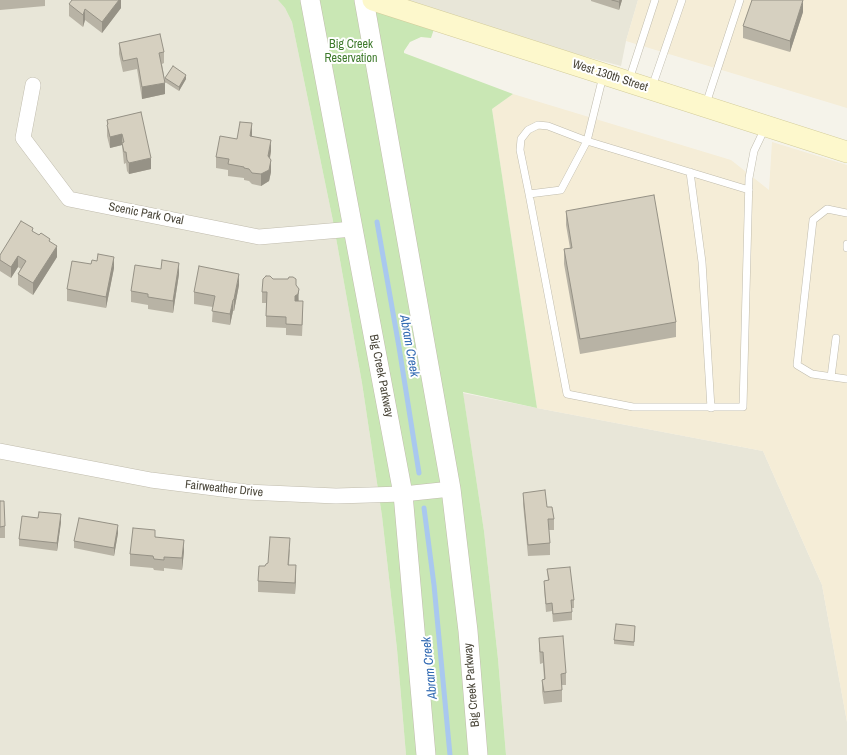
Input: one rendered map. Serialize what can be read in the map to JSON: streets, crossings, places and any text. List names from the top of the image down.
{
  "streets": {
    "main road": ["West 130th Street"],
    "street": ["Scenic Park Oval", "Big Creek Parkway", "Fairweather Drive"]
  },
  "crossings": [
    ["Scenic Park Oval", "Big Creek Parkway"],
    ["Big Creek Parkway", "Fairweather Drive"]
  ],
  "water": ["Abram Creek"],
  "parks": ["Big Creek Reservation"]
}
